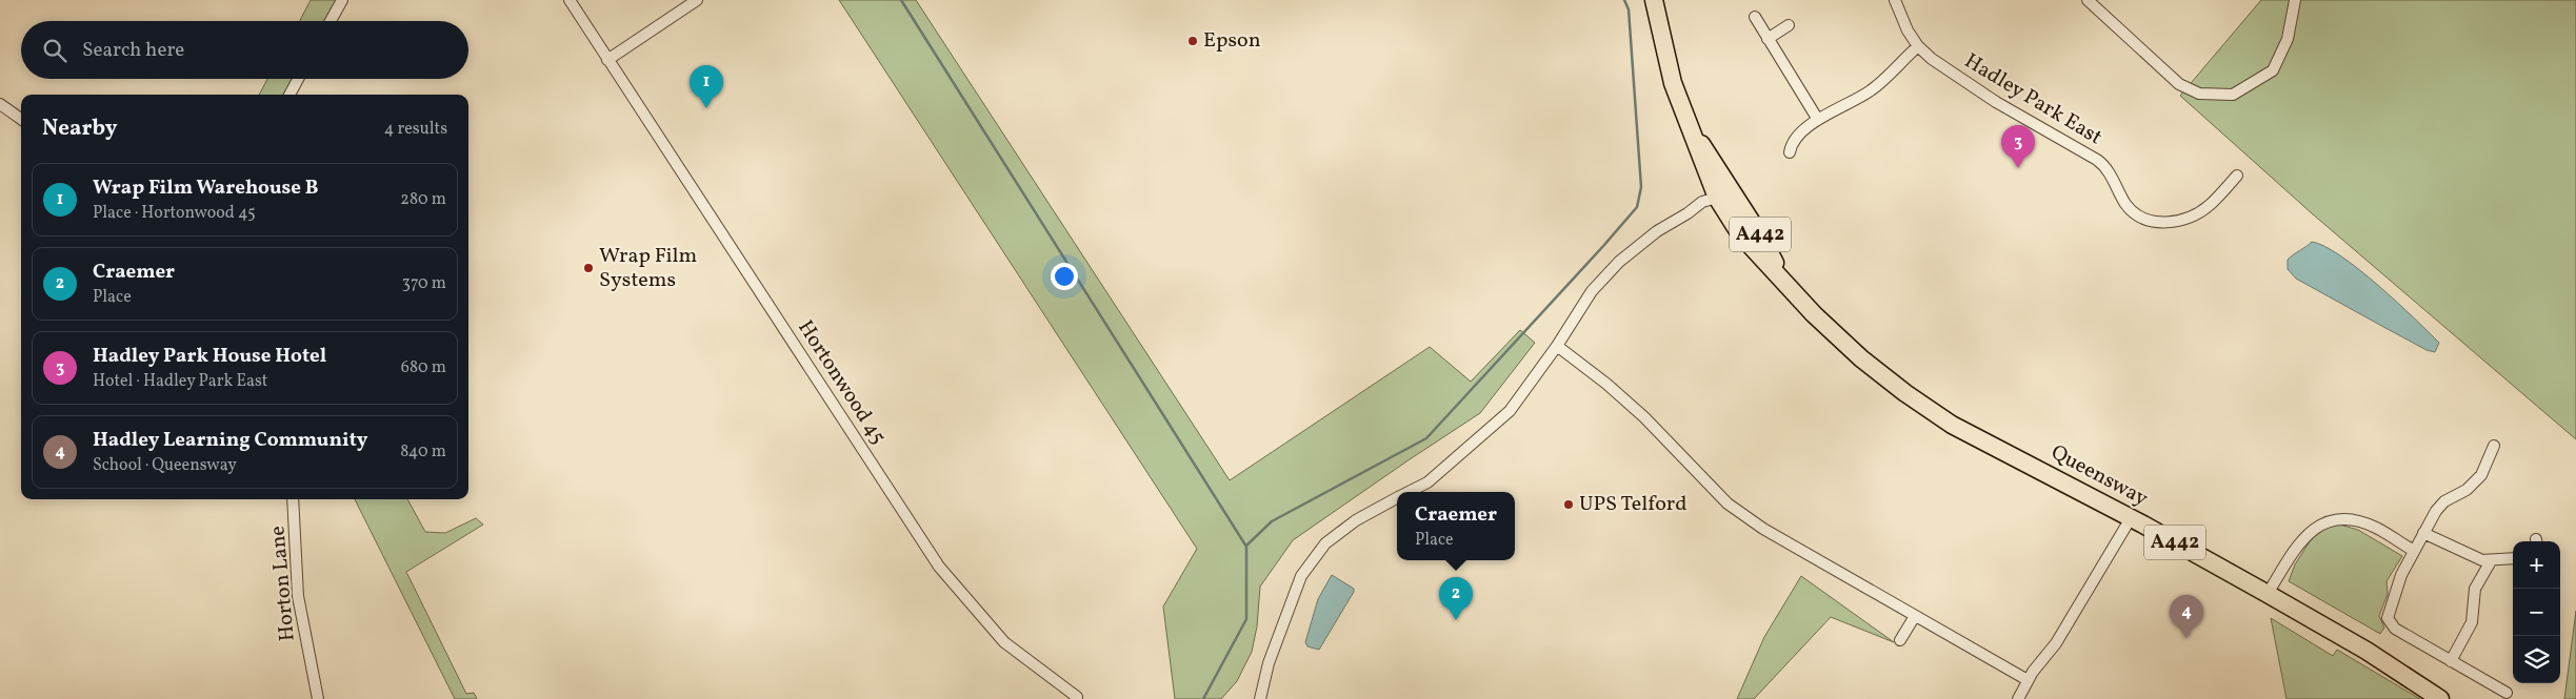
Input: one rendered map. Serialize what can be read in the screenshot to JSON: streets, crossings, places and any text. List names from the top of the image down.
{
  "streets": {
    "main road": ["A442", "Queensway"],
    "street": ["Hadley Park East", "Hortonwood 45", "Horton Lane"]
  },
  "places": ["Epson", "Wrap Film Systems", "UPS Telford"],
  "page": {
    "search": "Search here",
    "pins": [
      "1",
      "3",
      "2",
      "4"
    ],
    "heading": ["Nearby", "4 results"],
    "list": [
      {
        "mark": "1",
        "name": "Wrap Film Warehouse B",
        "note": "Place · Hortonwood 45",
        "value": "280 m"
      },
      {
        "mark": "2",
        "name": "Craemer",
        "note": "Place",
        "value": "370 m"
      },
      {
        "mark": "3",
        "name": "Hadley Park House Hotel",
        "note": "Hotel · Hadley Park East",
        "value": "680 m"
      },
      {
        "mark": "4",
        "name": "Hadley Learning Community",
        "note": "School · Queensway",
        "value": "840 m"
      }
    ],
    "popup": ["Craemer", "Place"],
    "map_buttons": ["+", "−"]
  }
}
